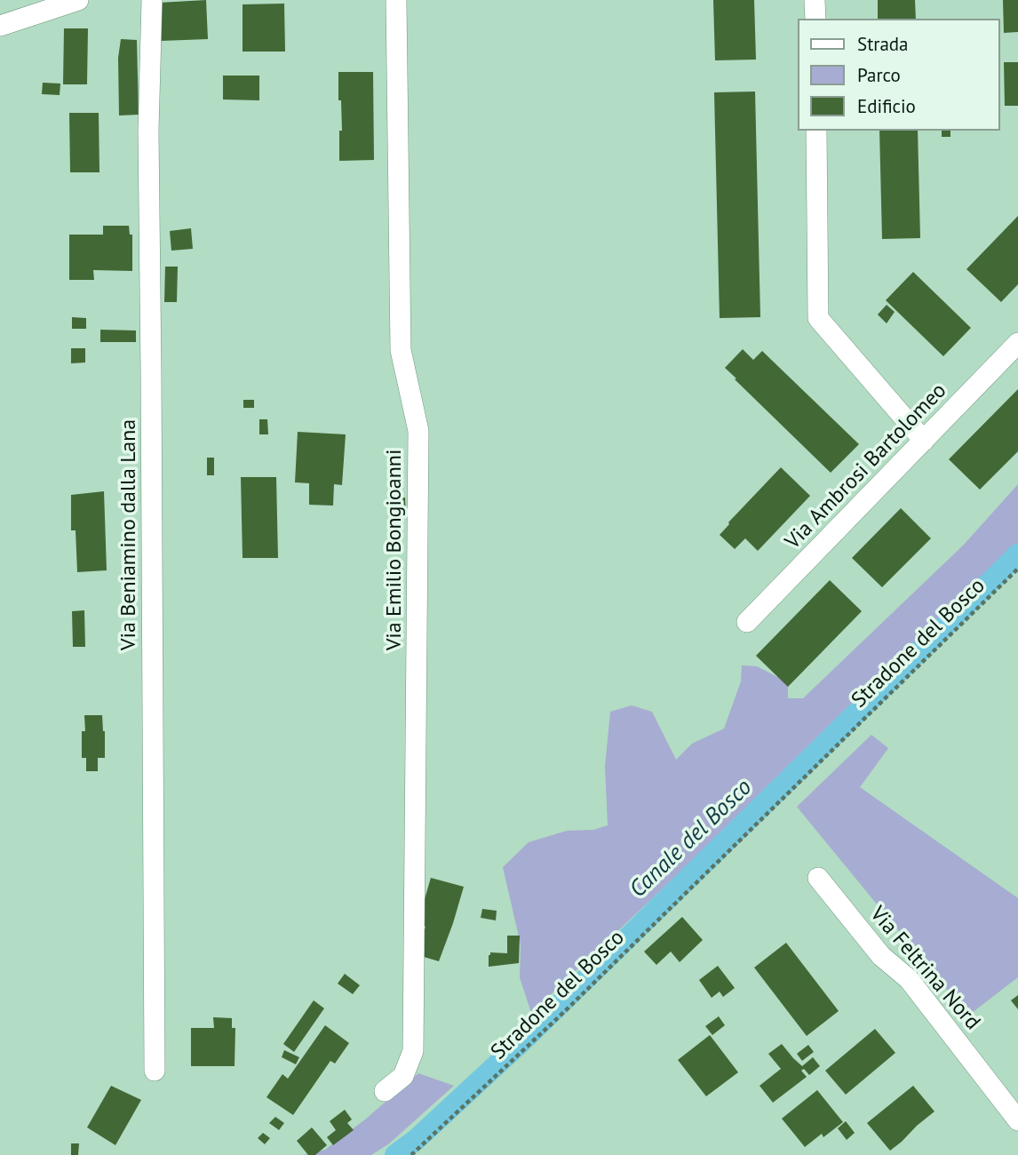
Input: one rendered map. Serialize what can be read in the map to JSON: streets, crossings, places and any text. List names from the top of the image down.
{
  "streets": {
    "street": [
      "Via Ambrosi Bartolomeo",
      "Via Beniamino dalla Lana",
      "Via Emilio Bongioanni",
      "Via Feltrina Nord"
    ],
    "path": ["Stradone del Bosco"]
  },
  "water": ["Canale del Bosco"],
  "legend": ["Strada", "Parco", "Edificio"]
}
